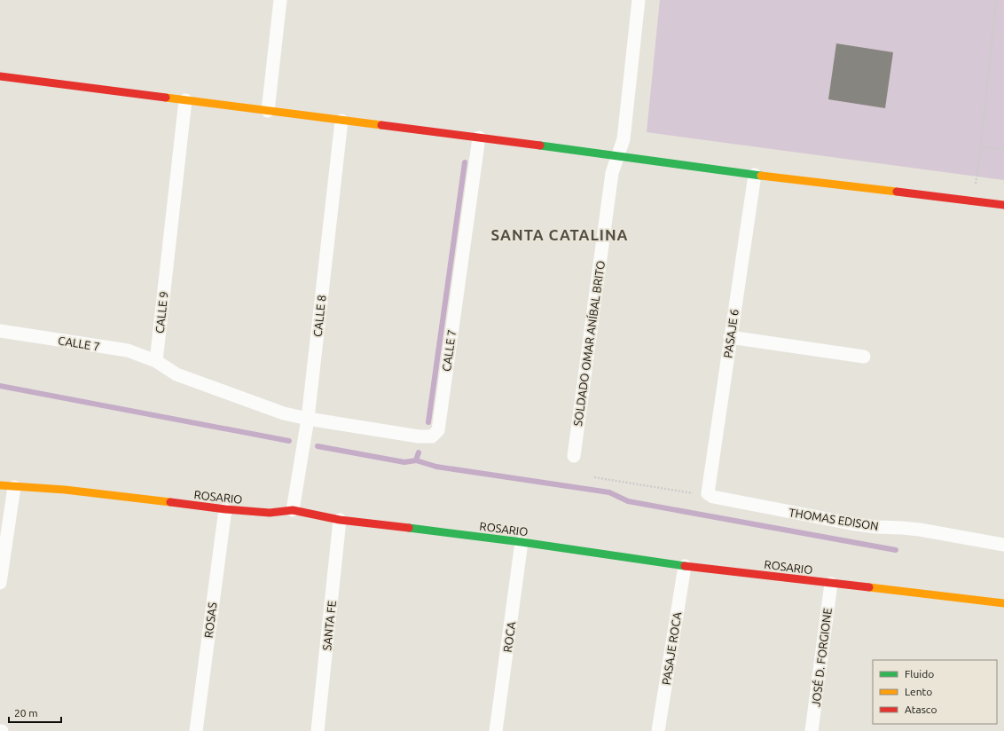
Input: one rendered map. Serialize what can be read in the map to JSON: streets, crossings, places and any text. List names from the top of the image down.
{
  "streets": {
    "street": [
      "CALLE 9",
      "CALLE 8",
      "PASAJE 6",
      "CALLE 7",
      "SOLDADO OMAR ANÍBAL BRITO",
      "ROSARIO",
      "THOMAS EDISON",
      "ROSAS",
      "SANTA FE",
      "ROCA",
      "PASAJE ROCA",
      "JOSÉ D. FORGIONE"
    ]
  },
  "crossings": [
    ["CALLE 9", "CALLE 7"],
    ["CALLE 8", "CALLE 7"],
    ["CALLE 8", "ROSARIO"],
    ["PASAJE 6", "THOMAS EDISON"],
    ["ROSARIO", "ROSAS"],
    ["ROSARIO", "SANTA FE"],
    ["ROSARIO", "ROCA"],
    ["ROSARIO", "PASAJE ROCA"],
    ["ROSARIO", "JOSÉ D. FORGIONE"]
  ],
  "districts": ["SANTA CATALINA"],
  "legend": ["Fluido", "Lento", "Atasco"],
  "scale_bar": "20 m"
}
